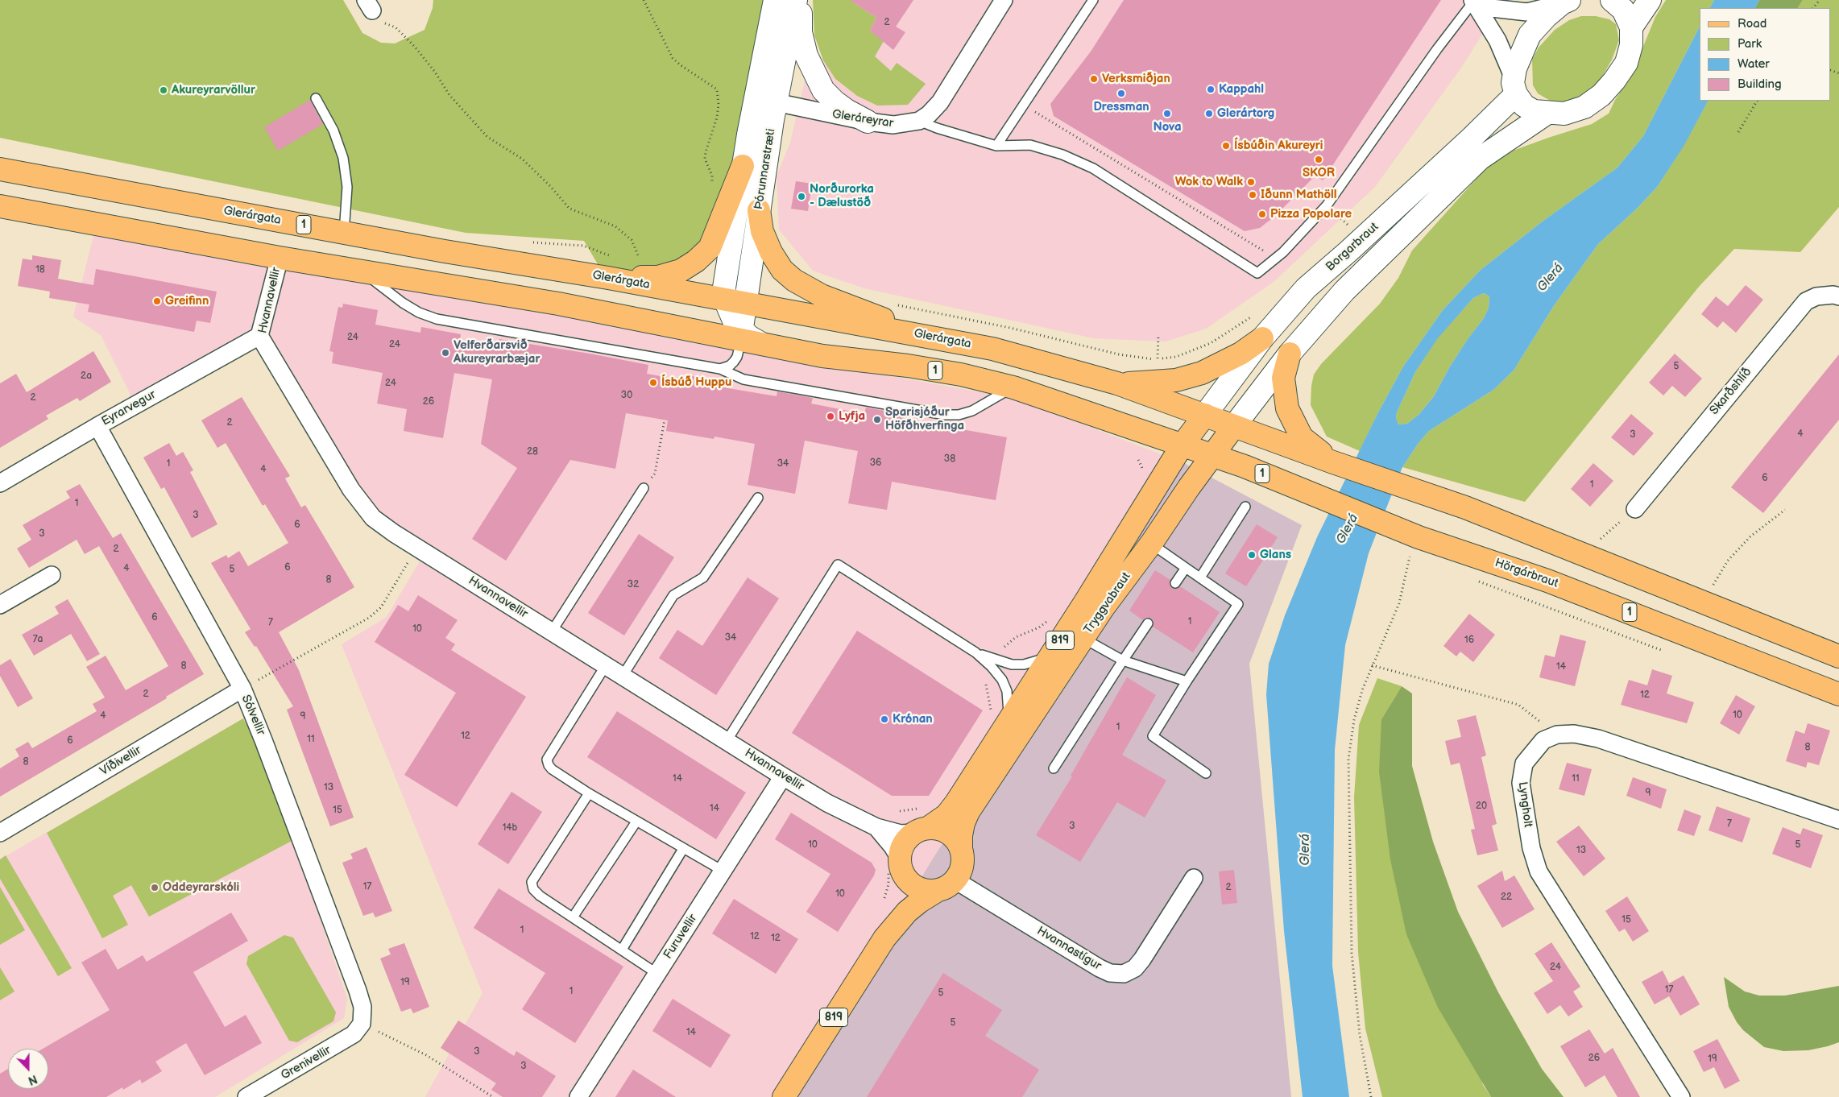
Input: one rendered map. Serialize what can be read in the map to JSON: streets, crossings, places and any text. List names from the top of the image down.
{
  "streets": {
    "main road": [
      "Glerárgata",
      "1",
      "Hörgárbraut",
      "Tryggvabraut",
      "819"
    ],
    "street": [
      "Gleráreyrar",
      "Þórunnarstræti",
      "Borgarbraut",
      "Hvannavellir",
      "Skarðshlíð",
      "Eyrarvegur",
      "Sólvellir",
      "Víðivellir",
      "Lyngholt",
      "Furuvellir",
      "Hvannastígur",
      "Grenivellir"
    ]
  },
  "crossings": [
    ["Gleráreyrar", "Þórunnarstræti"],
    ["Þórunnarstræti", "Glerárgata"],
    ["Þórunnarstræti", "1"],
    ["Glerárgata", "1"],
    ["Glerárgata", "Borgarbraut"],
    ["Glerárgata", "Tryggvabraut"],
    ["1", "Borgarbraut"],
    ["1", "Hvannavellir"],
    ["1", "Hörgárbraut"],
    ["1", "Tryggvabraut"],
    ["Borgarbraut", "Tryggvabraut"],
    ["Hvannavellir", "Eyrarvegur"],
    ["Hvannavellir", "Tryggvabraut"],
    ["Hvannavellir", "Furuvellir"],
    ["Hvannavellir", "Hvannastígur"],
    ["Eyrarvegur", "Sólvellir"],
    ["Hörgárbraut", "Tryggvabraut"],
    ["Tryggvabraut", "Hvannastígur"],
    ["Sólvellir", "Víðivellir"],
    ["Sólvellir", "Grenivellir"]
  ],
  "water": ["Glerá"],
  "places": [
    "Verksmiðjan",
    "Kappahl",
    "Akureyrarvöllur",
    "Dressman",
    "Nova",
    "Glerártorg",
    "Ísbúðin Akureyri",
    "SKOR",
    "Wok to Walk",
    "Iðunn Mathöll",
    "Norðurorka - Dælustöð",
    "Pizza Popolare",
    "Greifinn",
    "Velferðarsvið Akureyrarbæjar",
    "Ísbúð Huppu",
    "Lyfja",
    "Sparisjóður Höfðhverfinga",
    "Glans",
    "Krónan",
    "Oddeyrarskóli"
  ],
  "house_numbers": [
    "2",
    "18",
    "24",
    "24",
    "5",
    "2a",
    "24",
    "30",
    "2",
    "26",
    "2",
    "4",
    "3",
    "28",
    "38",
    "36",
    "1",
    "34",
    "4",
    "6",
    "1",
    "1",
    "3",
    "6",
    "3",
    "2",
    "6",
    "4",
    "5",
    "8",
    "32",
    "6",
    "1",
    "7",
    "10",
    "34",
    "7a",
    "16",
    "8",
    "14",
    "2",
    "12",
    "10",
    "4",
    "9",
    "1",
    "12",
    "11",
    "6",
    "8",
    "8",
    "14",
    "11",
    "13",
    "9",
    "20",
    "14",
    "15",
    "7",
    "3",
    "14b",
    "10",
    "5",
    "13",
    "17",
    "2",
    "10",
    "22",
    "15",
    "1",
    "12",
    "12",
    "24",
    "19",
    "17",
    "1",
    "5",
    "5",
    "14",
    "3",
    "26",
    "19",
    "3"
  ],
  "legend": [
    "Road",
    "Park",
    "Water",
    "Building"
  ],
  "north": "bottom"
}
